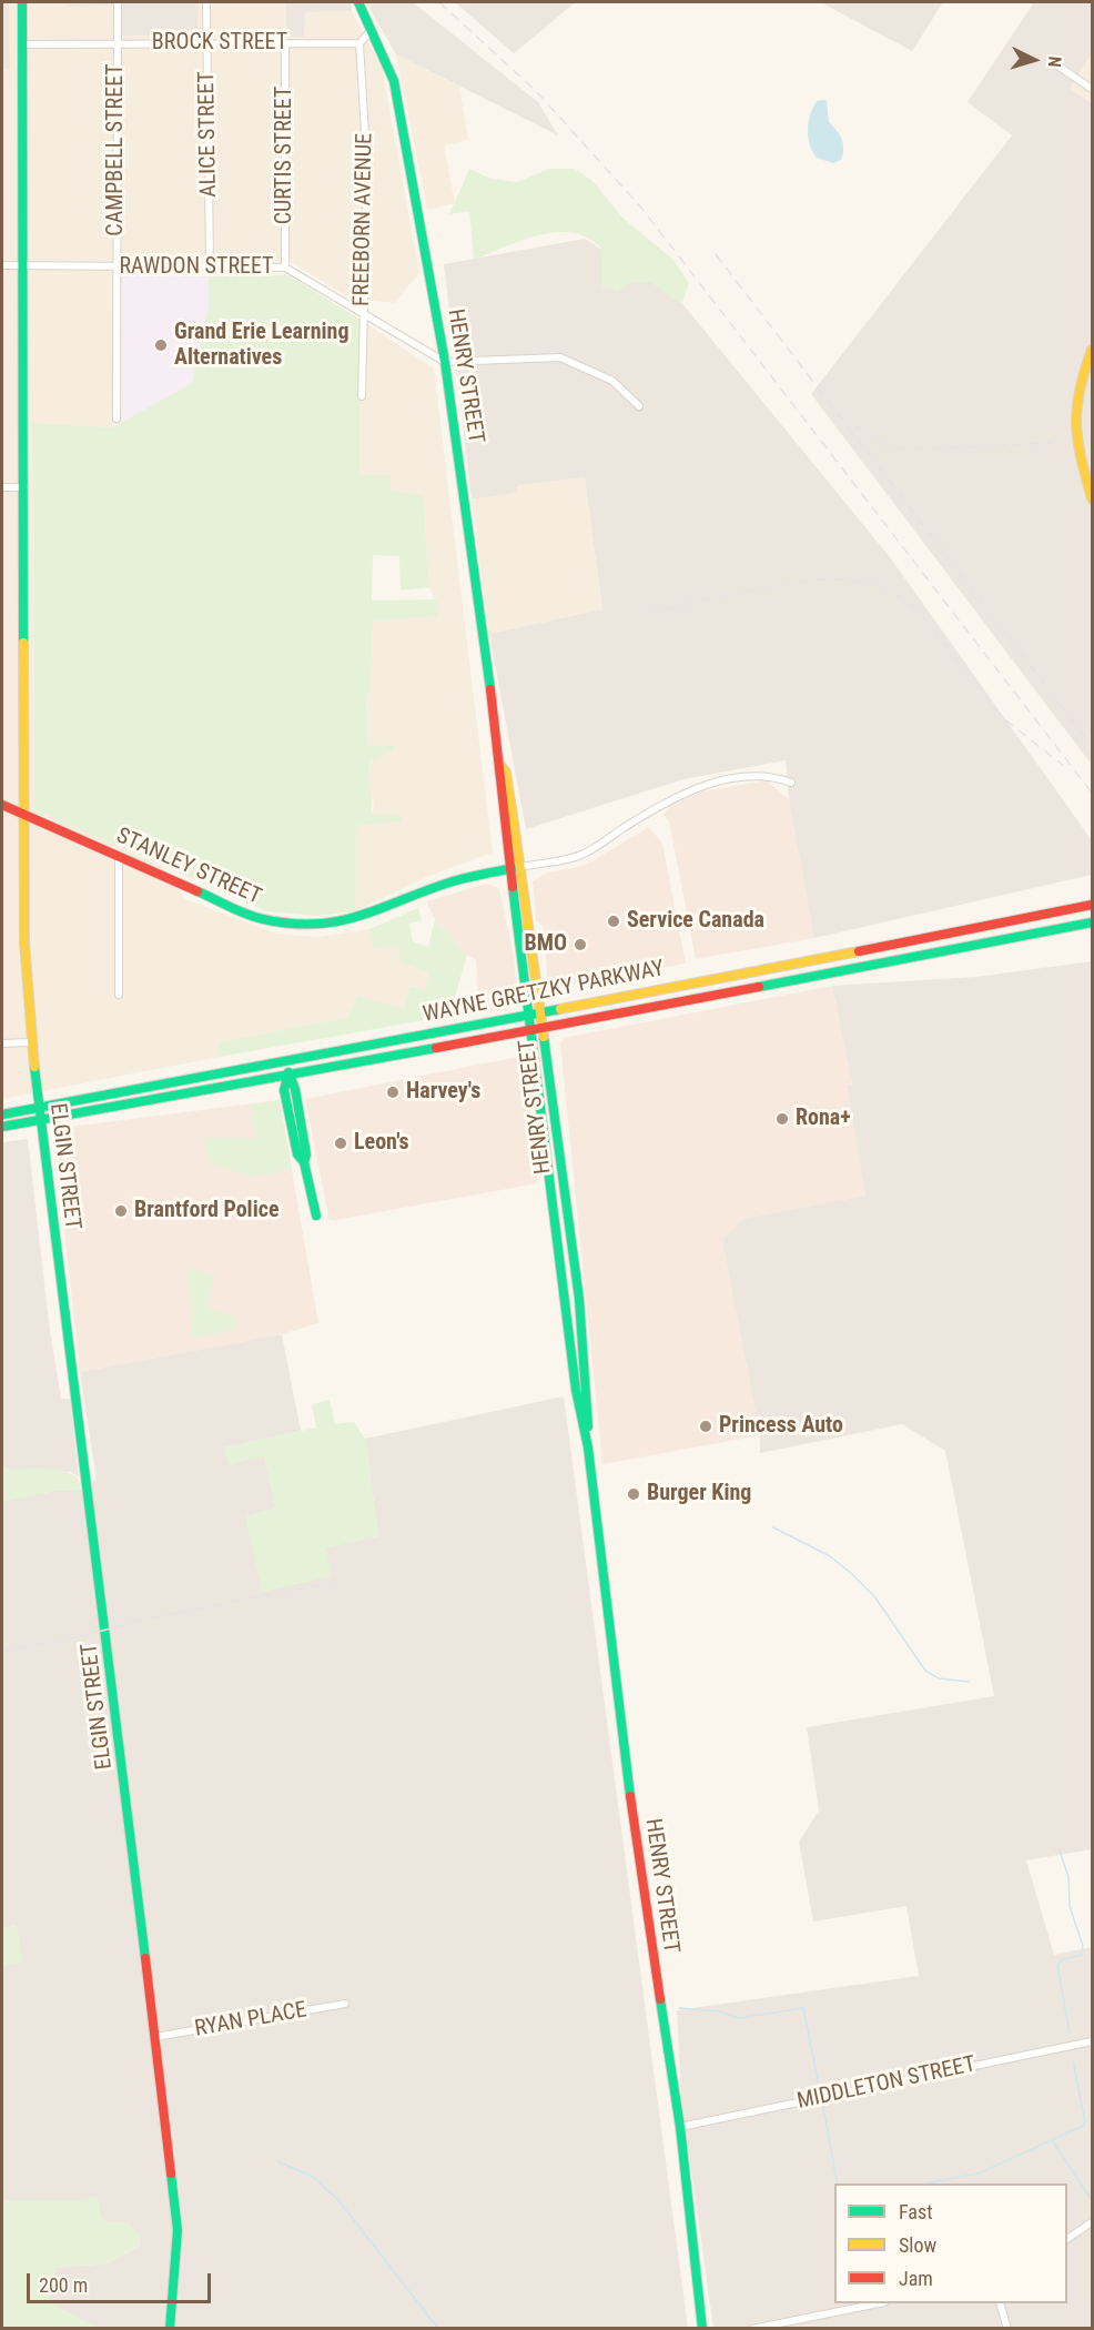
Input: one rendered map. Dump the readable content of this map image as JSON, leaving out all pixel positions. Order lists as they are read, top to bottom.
{
  "streets": {
    "main road": [
      "HENRY STREET",
      "STANLEY STREET",
      "WAYNE GRETZKY PARKWAY",
      "ELGIN STREET"
    ],
    "street": [
      "BROCK STREET",
      "ALICE STREET",
      "CAMPBELL STREET",
      "CURTIS STREET",
      "FREEBORN AVENUE",
      "RAWDON STREET",
      "RYAN PLACE",
      "MIDDLETON STREET"
    ]
  },
  "crossings": [
    ["BROCK STREET", "ALICE STREET"],
    ["BROCK STREET", "CAMPBELL STREET"],
    ["BROCK STREET", "CURTIS STREET"],
    ["BROCK STREET", "FREEBORN AVENUE"],
    ["BROCK STREET", "ELGIN STREET"],
    ["ALICE STREET", "RAWDON STREET"],
    ["CAMPBELL STREET", "RAWDON STREET"],
    ["CURTIS STREET", "RAWDON STREET"],
    ["FREEBORN AVENUE", "RAWDON STREET"],
    ["RAWDON STREET", "HENRY STREET"],
    ["RAWDON STREET", "ELGIN STREET"],
    ["HENRY STREET", "STANLEY STREET"],
    ["HENRY STREET", "WAYNE GRETZKY PARKWAY"],
    ["HENRY STREET", "MIDDLETON STREET"],
    ["STANLEY STREET", "ELGIN STREET"],
    ["WAYNE GRETZKY PARKWAY", "ELGIN STREET"],
    ["ELGIN STREET", "RYAN PLACE"]
  ],
  "places": [
    "Grand Erie Learning Alternatives",
    "Service Canada",
    "BMO",
    "Harvey's",
    "Rona+",
    "Leon's",
    "Brantford Police",
    "Princess Auto",
    "Burger King"
  ],
  "legend": ["Fast", "Slow", "Jam"],
  "scale_bar": "200 m",
  "north": "right"
}
